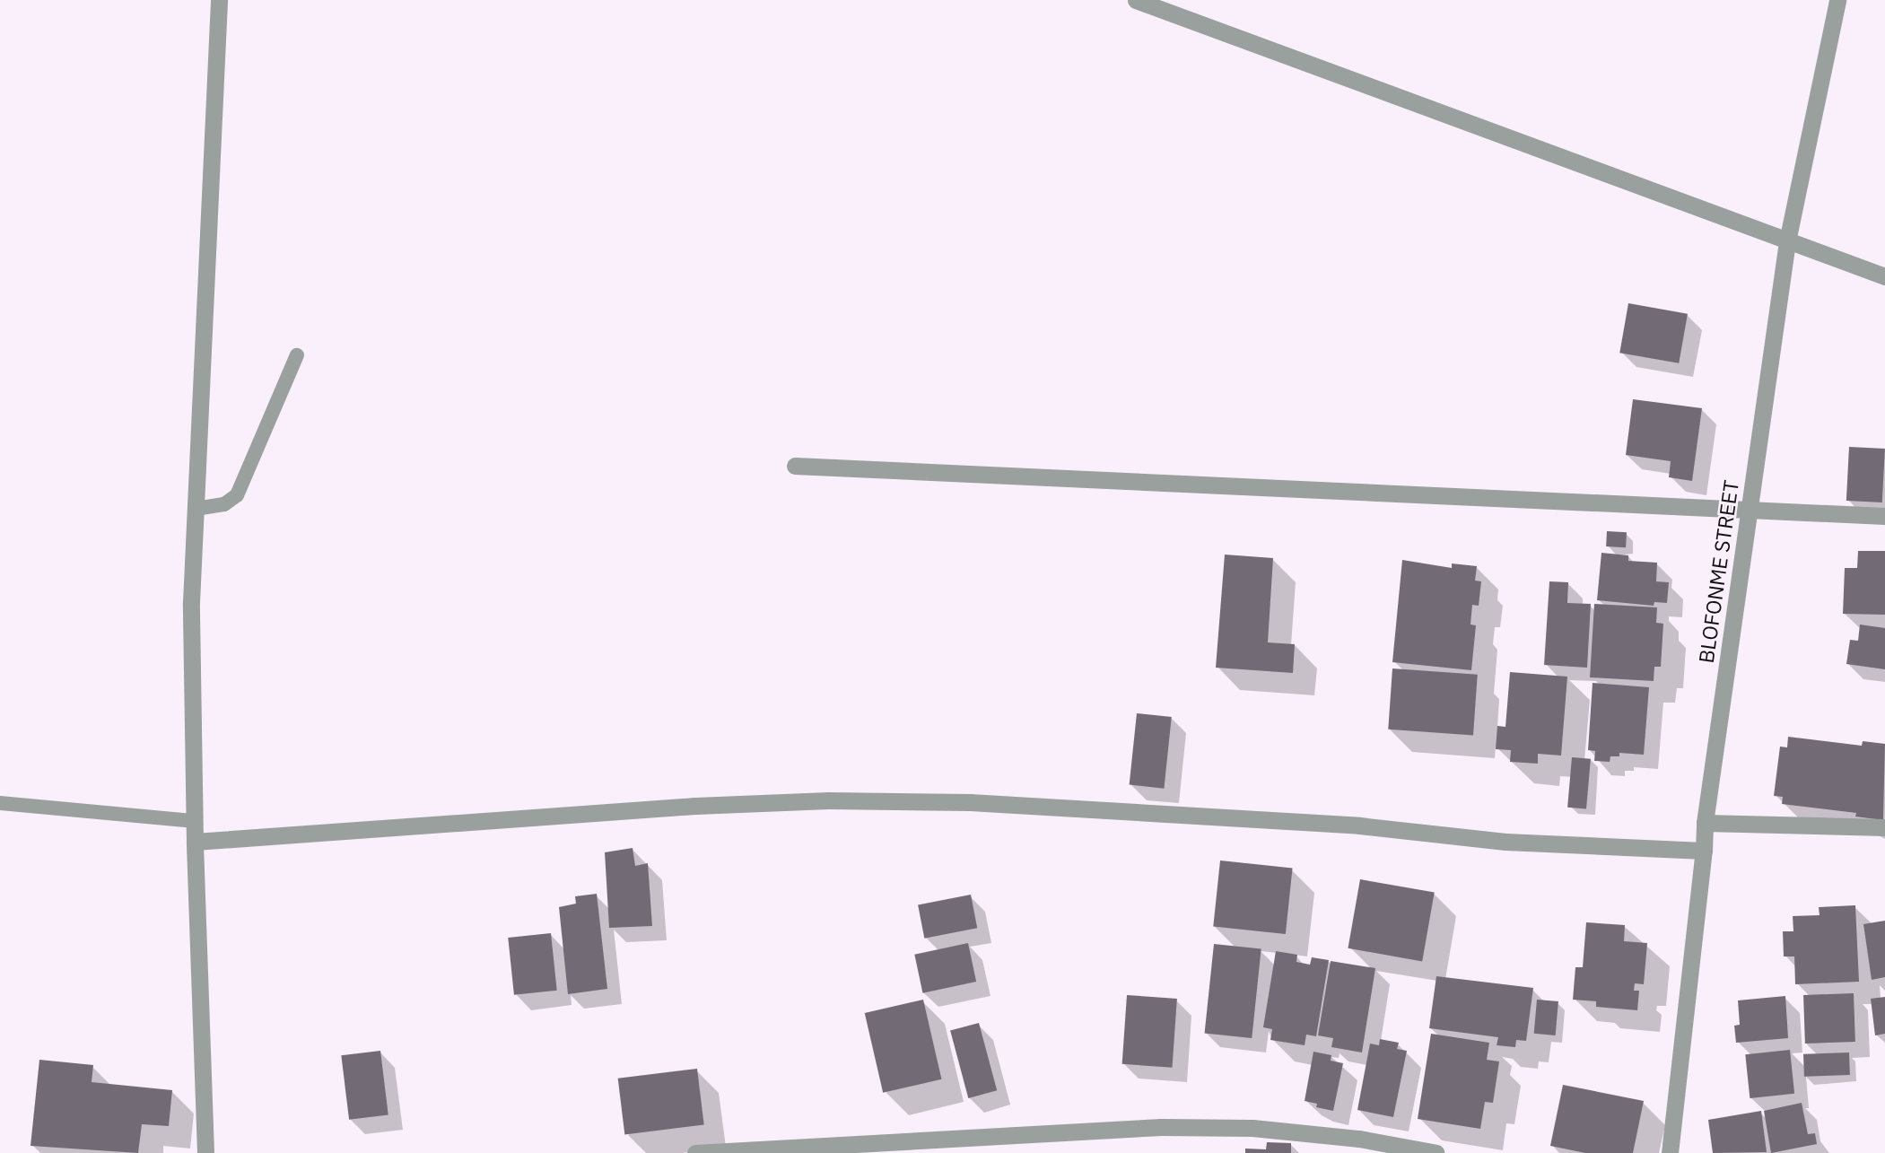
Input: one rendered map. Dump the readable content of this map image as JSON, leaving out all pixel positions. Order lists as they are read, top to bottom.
{
  "streets": {
    "street": ["BLOFONME STREET"]
  }
}
